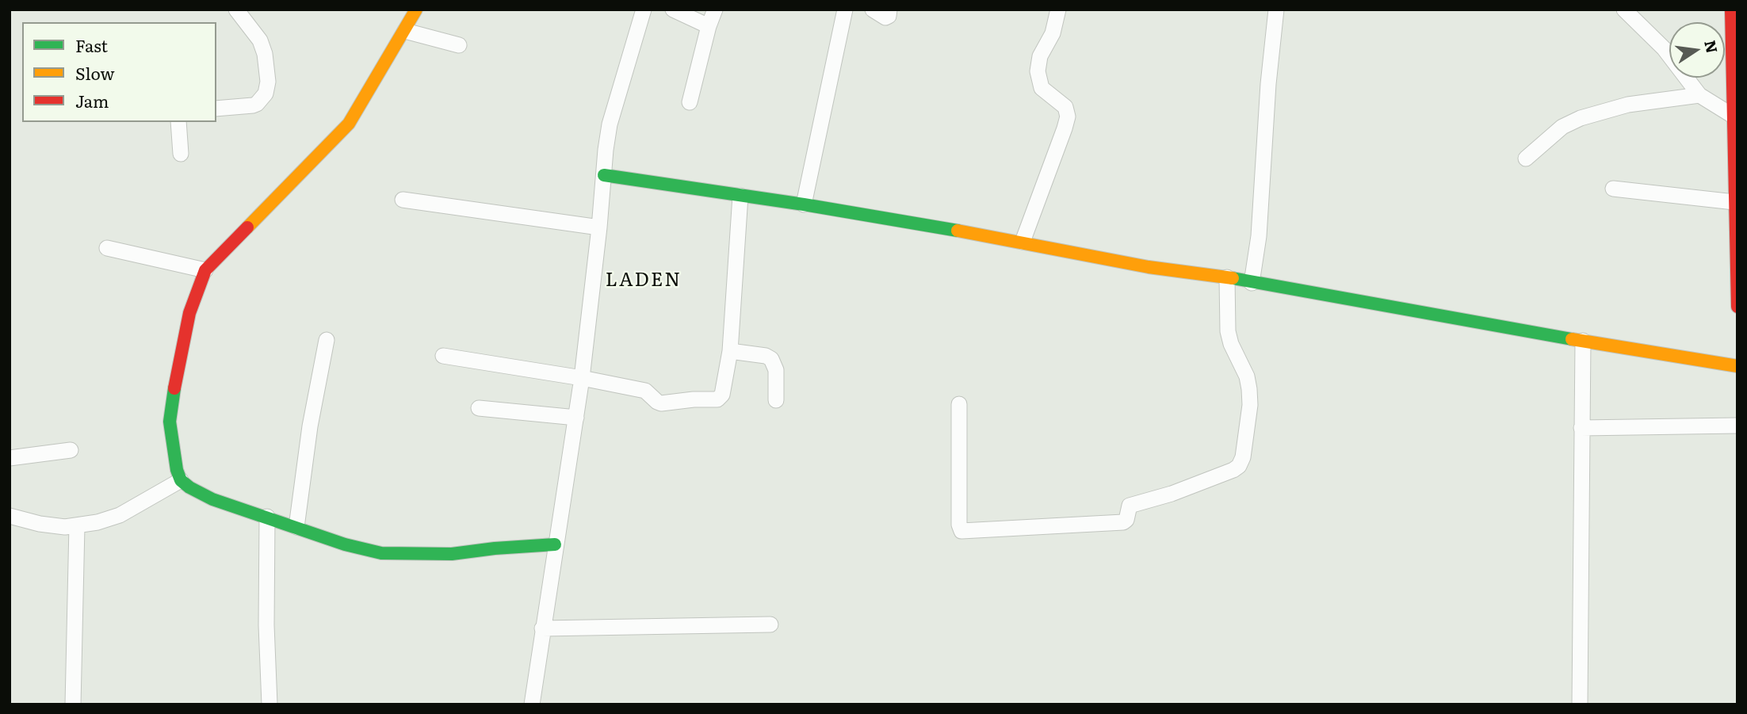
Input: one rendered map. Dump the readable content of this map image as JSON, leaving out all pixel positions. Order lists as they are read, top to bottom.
{
  "districts": ["LADEN"],
  "legend": ["Fast", "Slow", "Jam"],
  "north": "right"
}
